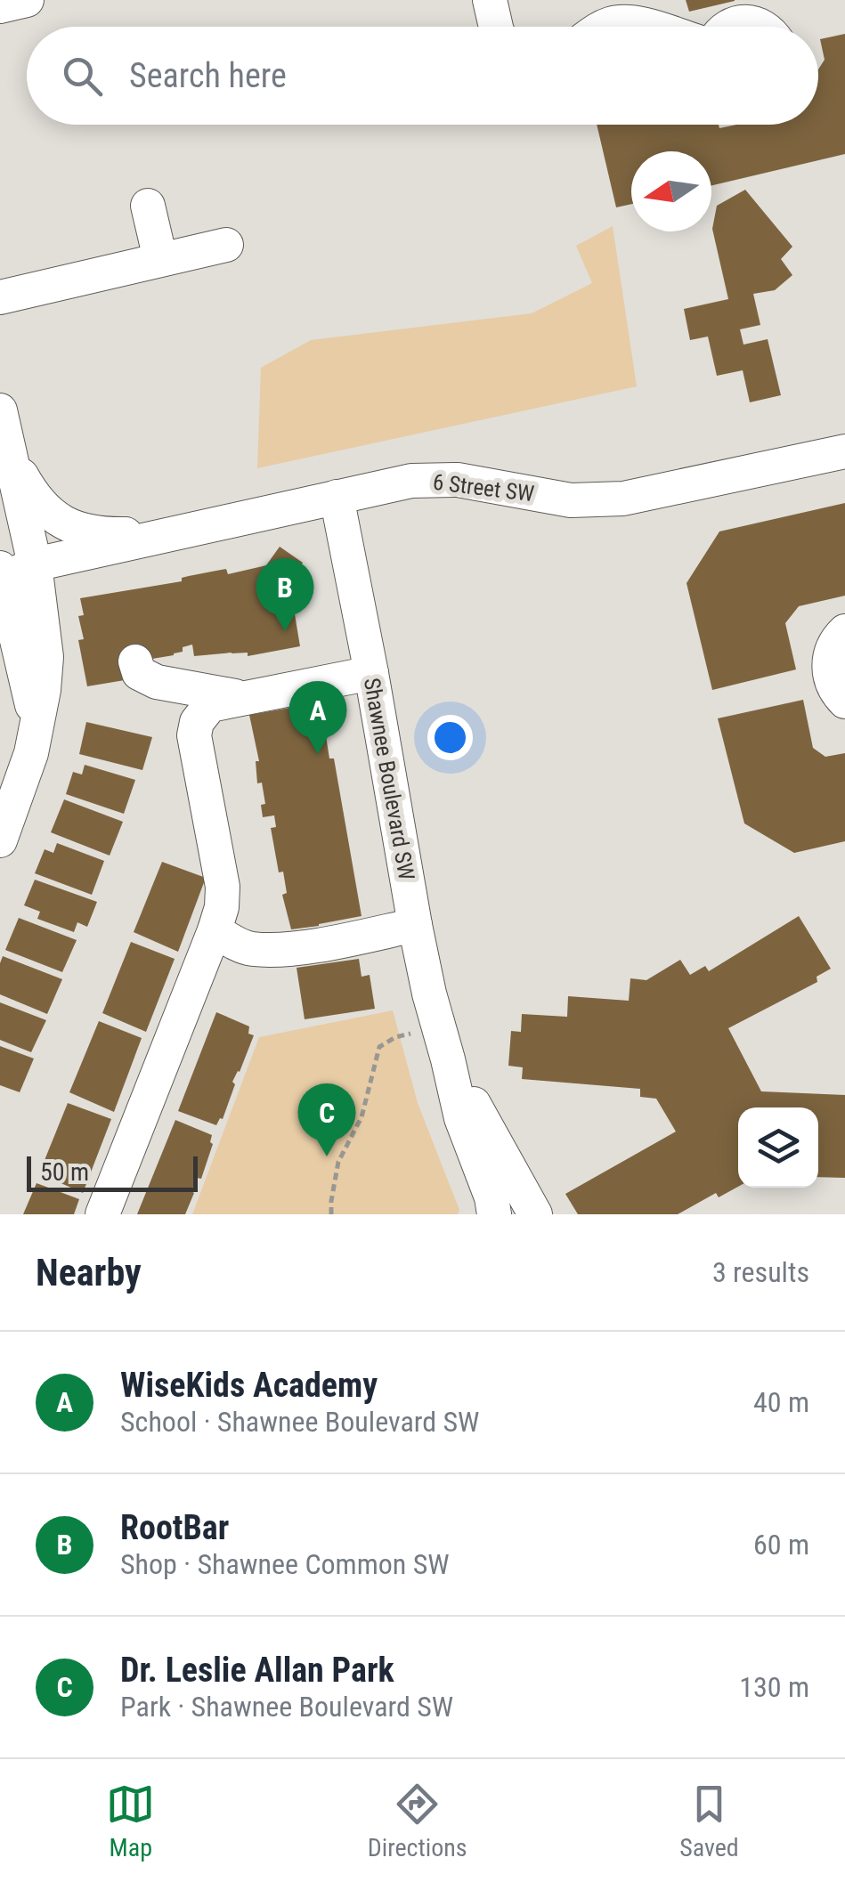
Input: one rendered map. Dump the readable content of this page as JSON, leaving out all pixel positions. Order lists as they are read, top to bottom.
{
  "streets": {
    "street": ["6 Street SW", "Shawnee Boulevard SW"]
  },
  "crossings": [
    ["6 Street SW", "Shawnee Boulevard SW"]
  ],
  "scale_bar": "50 m",
  "north": "left",
  "page": {
    "search": "Search here",
    "pins": ["B", "A", "C"],
    "scale": "50 m",
    "heading": ["Nearby", "3 results"],
    "list": [
      {
        "mark": "A",
        "name": "WiseKids Academy",
        "note": "School · Shawnee Boulevard SW",
        "value": "40 m"
      },
      {
        "mark": "B",
        "name": "RootBar",
        "note": "Shop · Shawnee Common SW",
        "value": "60 m"
      },
      {
        "mark": "C",
        "name": "Dr. Leslie Allan Park",
        "note": "Park · Shawnee Boulevard SW",
        "value": "130 m"
      }
    ],
    "nav": ["Map", "Directions", "Saved"]
  }
}
